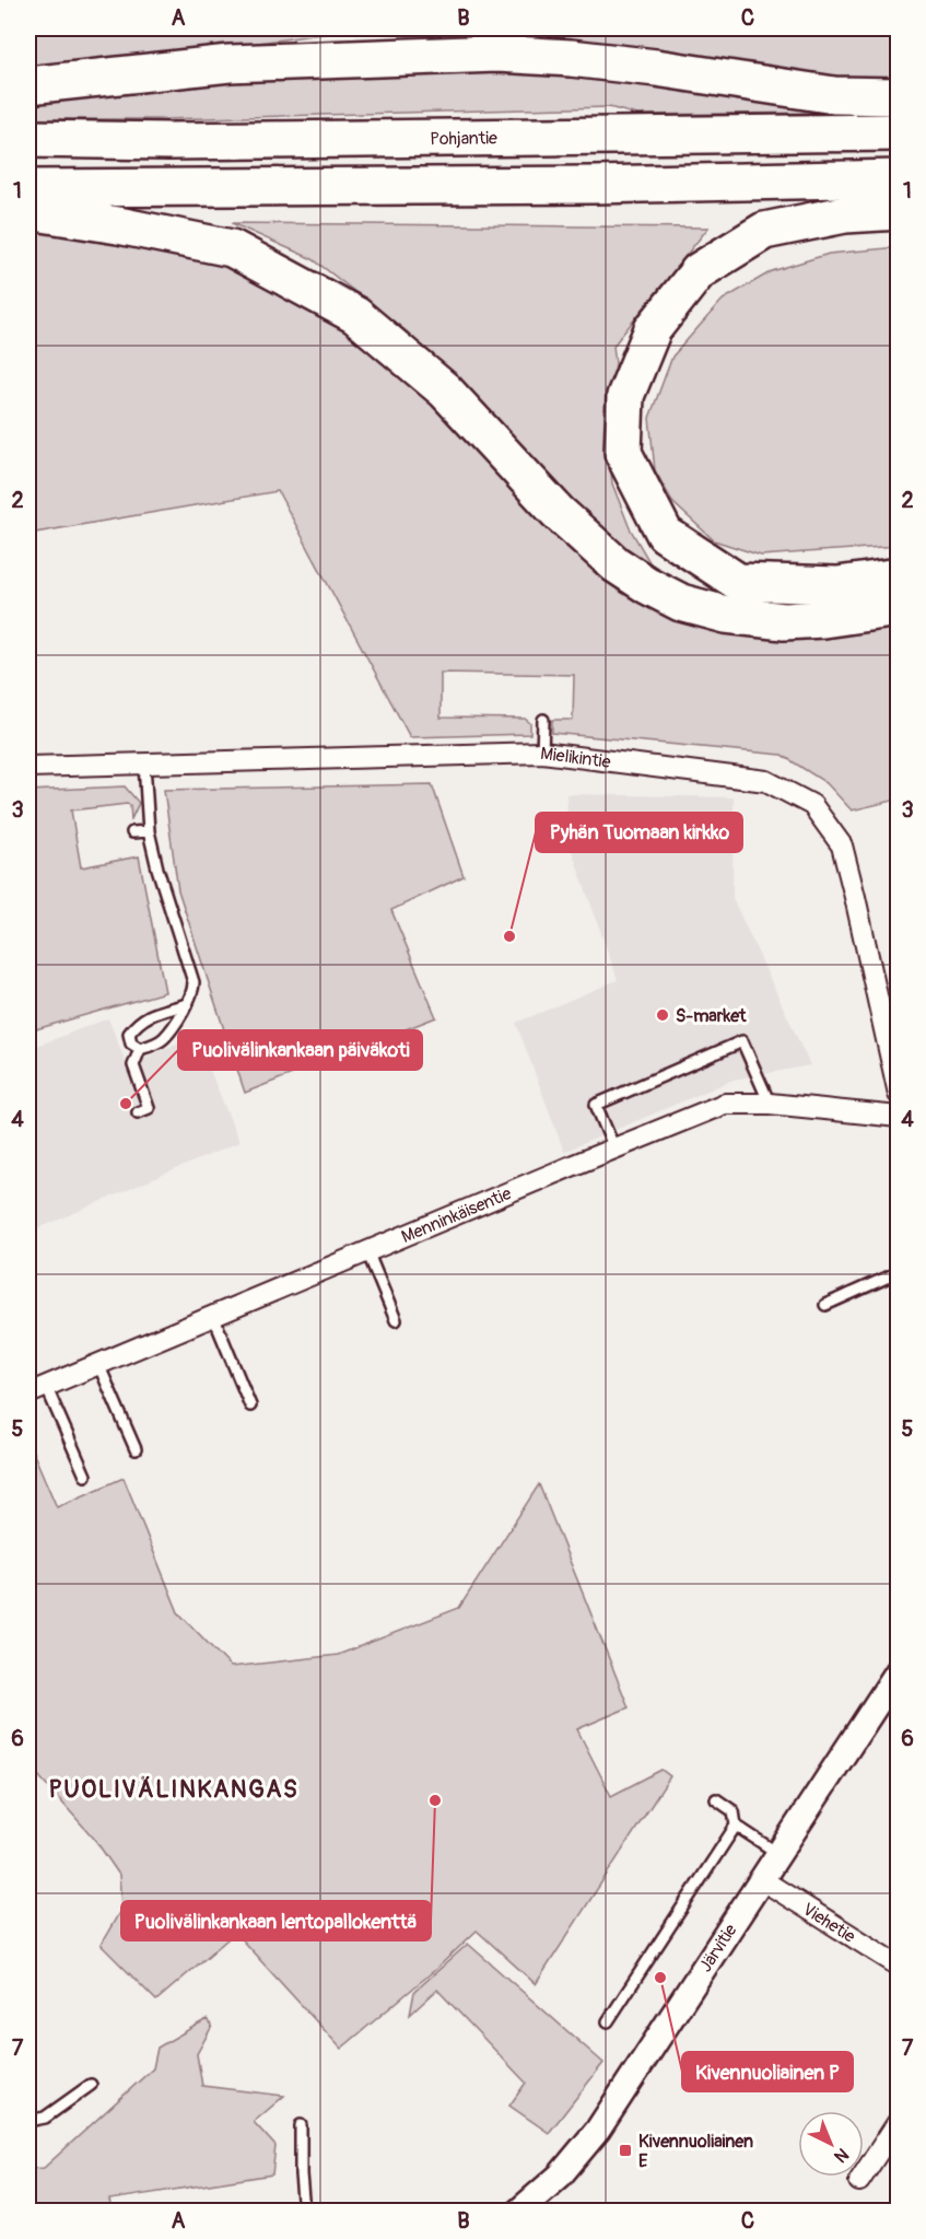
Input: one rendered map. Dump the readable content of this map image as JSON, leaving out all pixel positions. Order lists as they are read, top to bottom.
{
  "streets": {
    "highway": ["Pohjantie"],
    "street": [
      "Mielikintie",
      "Menninkäisentie",
      "Viehetie",
      "Järvitie"
    ]
  },
  "crossings": [
    ["Viehetie", "Järvitie"]
  ],
  "districts": ["PUOLIVÄLINKANGAS"],
  "places": {
    "other": [
      "Pyhän Tuomaan kirkko",
      "S-market",
      "Puolivälinkankaan päiväkoti",
      "Puolivälinkankaan lentopallokenttä",
      "Kivennuoliainen P"
    ],
    "transit": ["Kivennuoliainen E"]
  },
  "north": "bottom right",
  "grid": {
    "columns": ["A", "B", "C"],
    "rows": [
      "1",
      "2",
      "3",
      "4",
      "5",
      "6",
      "7"
    ]
  }
}
